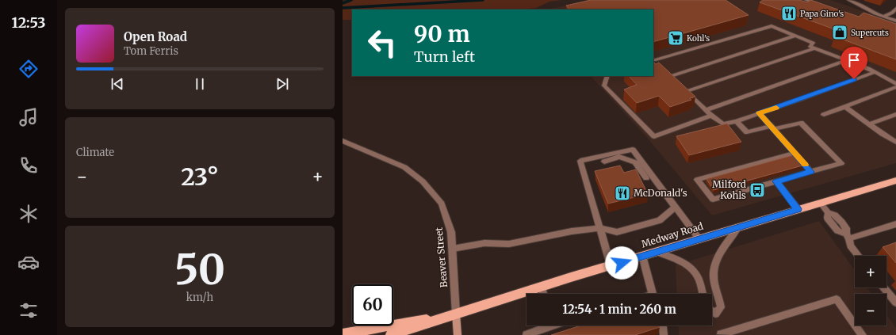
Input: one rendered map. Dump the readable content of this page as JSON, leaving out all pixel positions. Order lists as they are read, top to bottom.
{
  "streets": {
    "main road": ["Medway Road", "Beaver Street"]
  },
  "crossings": [
    ["Medway Road", "Beaver Street"]
  ],
  "places": {
    "restaurant": ["Papa Gino's", "McDonald's"],
    "shop": ["Supercuts"],
    "supermarket": ["Kohl's"],
    "bus stop": ["Milford Kohls"]
  },
  "page": {
    "tabs": "12:53",
    "turn": ["90 m", "Turn left"],
    "song": ["Open Road", "Tom Ferris"],
    "tile": [
      "Climate",
      ["50", "km/h"]
    ],
    "heat": ["−", "23°", "+"],
    "map_buttons": ["+", "−"],
    "limit": "60",
    "trip": "12:54 · 1 min · 260 m"
  }
}
